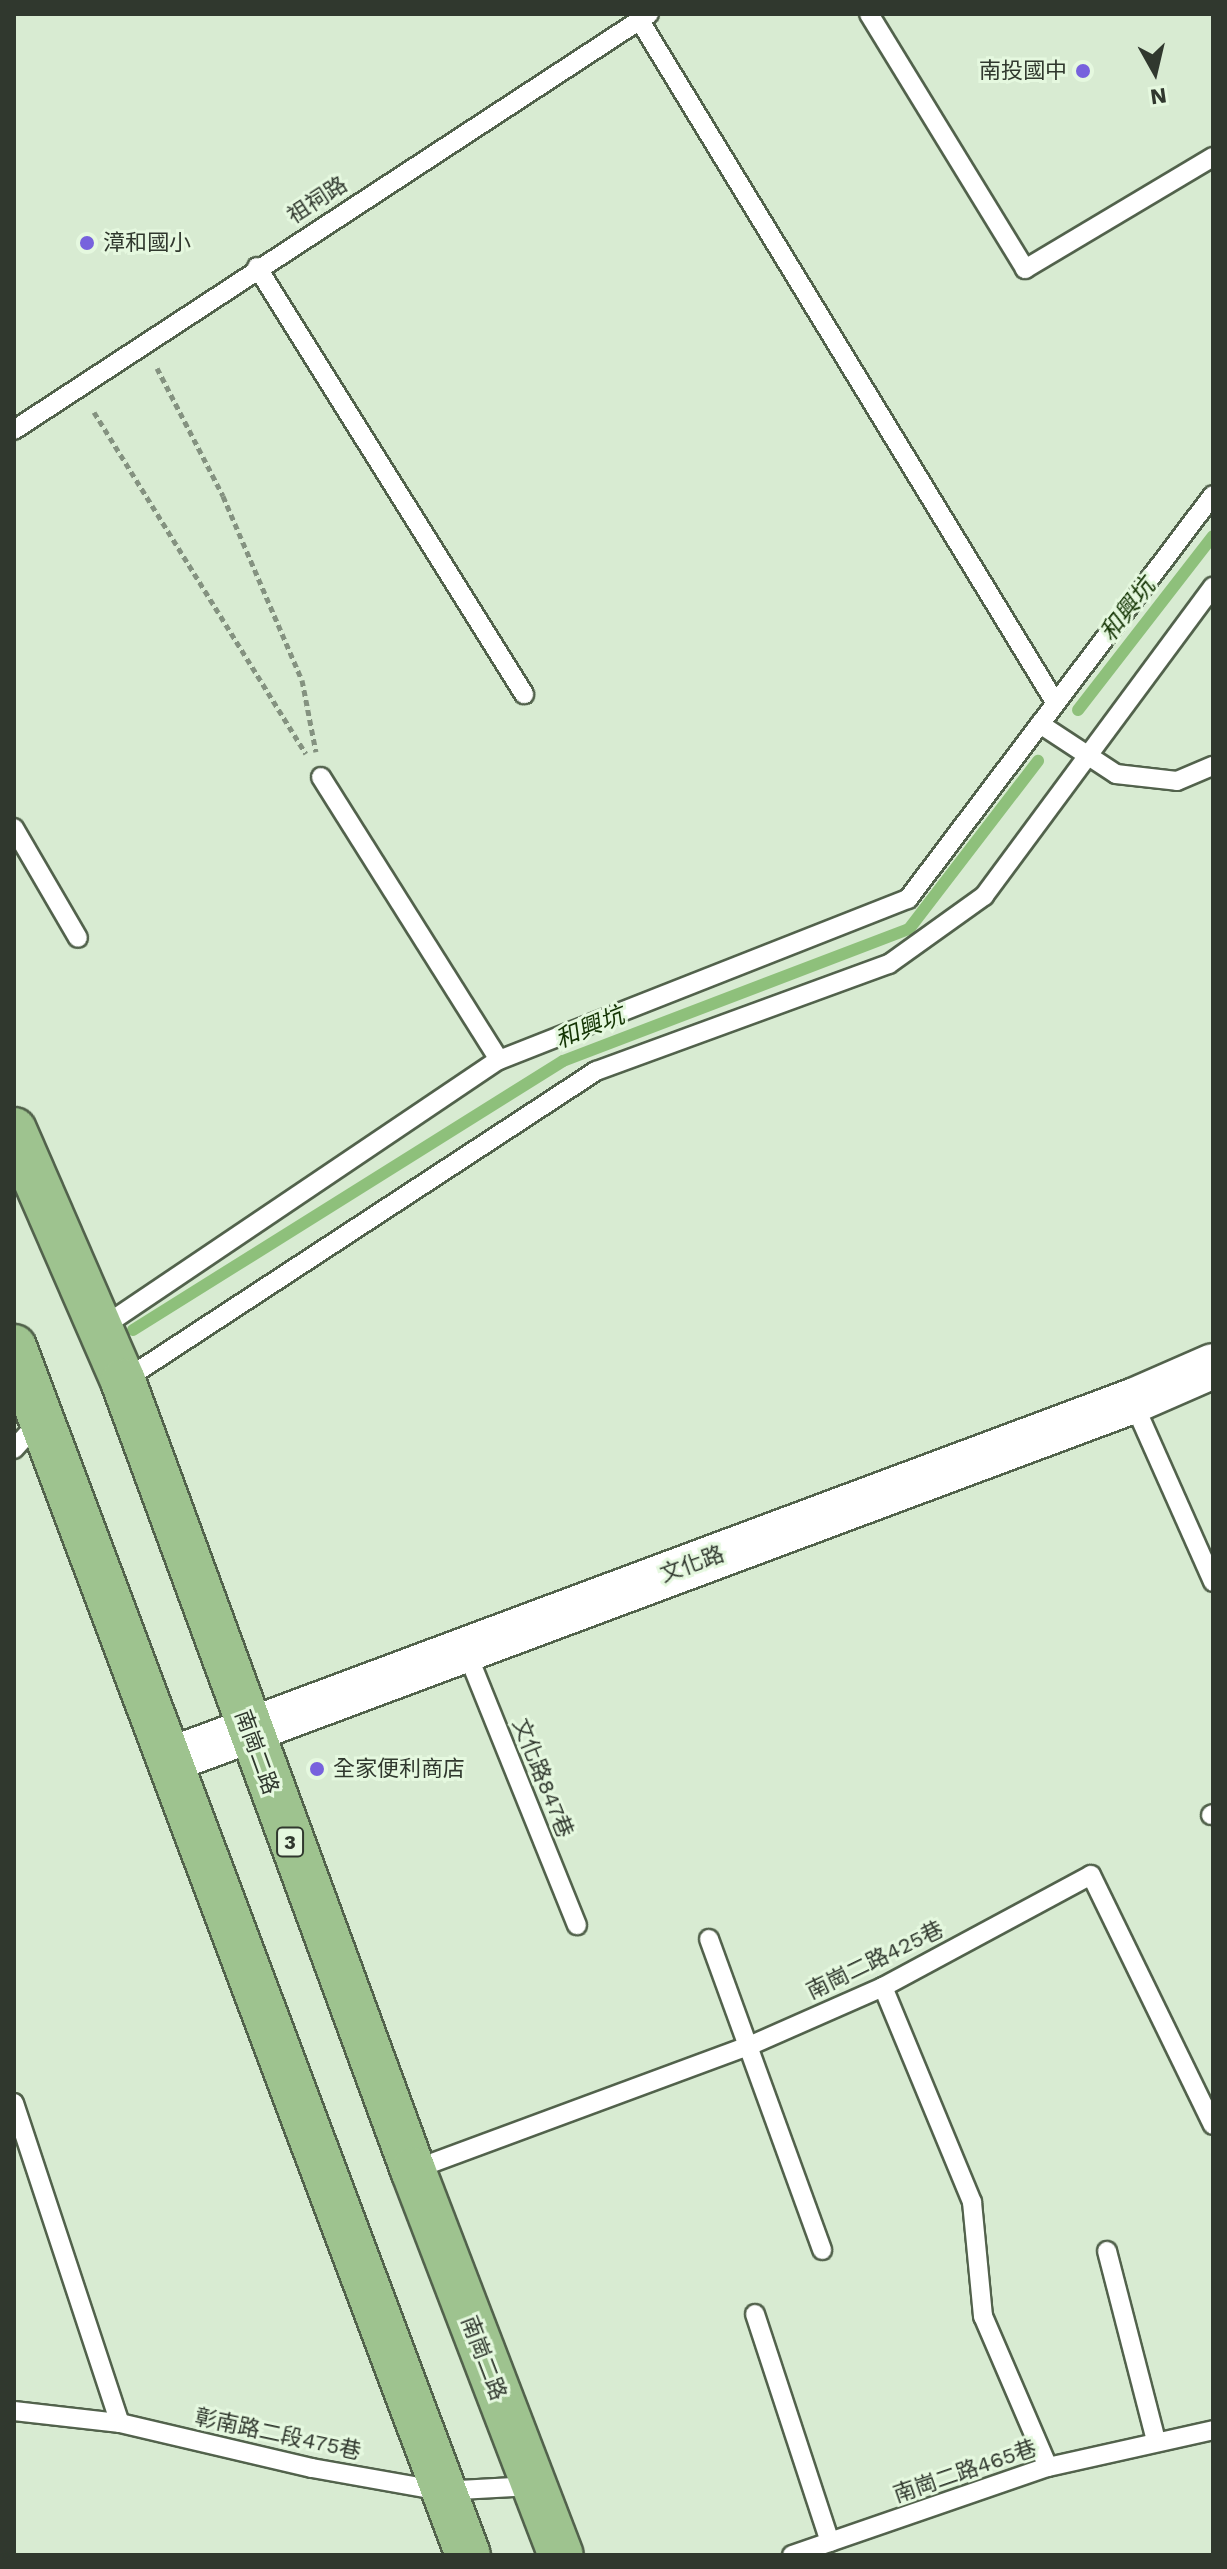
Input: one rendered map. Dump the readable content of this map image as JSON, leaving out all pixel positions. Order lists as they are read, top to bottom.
{
  "streets": {
    "main road": ["南崗二路", "3"],
    "street": ["文化路"],
    "lane": [
      "祖祠路",
      "文化路847巷",
      "南崗二路425巷",
      "彰南路二段475巷",
      "南崗二路465巷"
    ]
  },
  "crossings": [
    ["文化路", "南崗二路"],
    ["文化路", "文化路847巷"],
    ["南崗二路", "南崗二路425巷"],
    ["南崗二路", "彰南路二段475巷"]
  ],
  "water": ["和興坑"],
  "places": ["南投國中", "漳和國小", "全家便利商店"],
  "north": "bottom"
}
